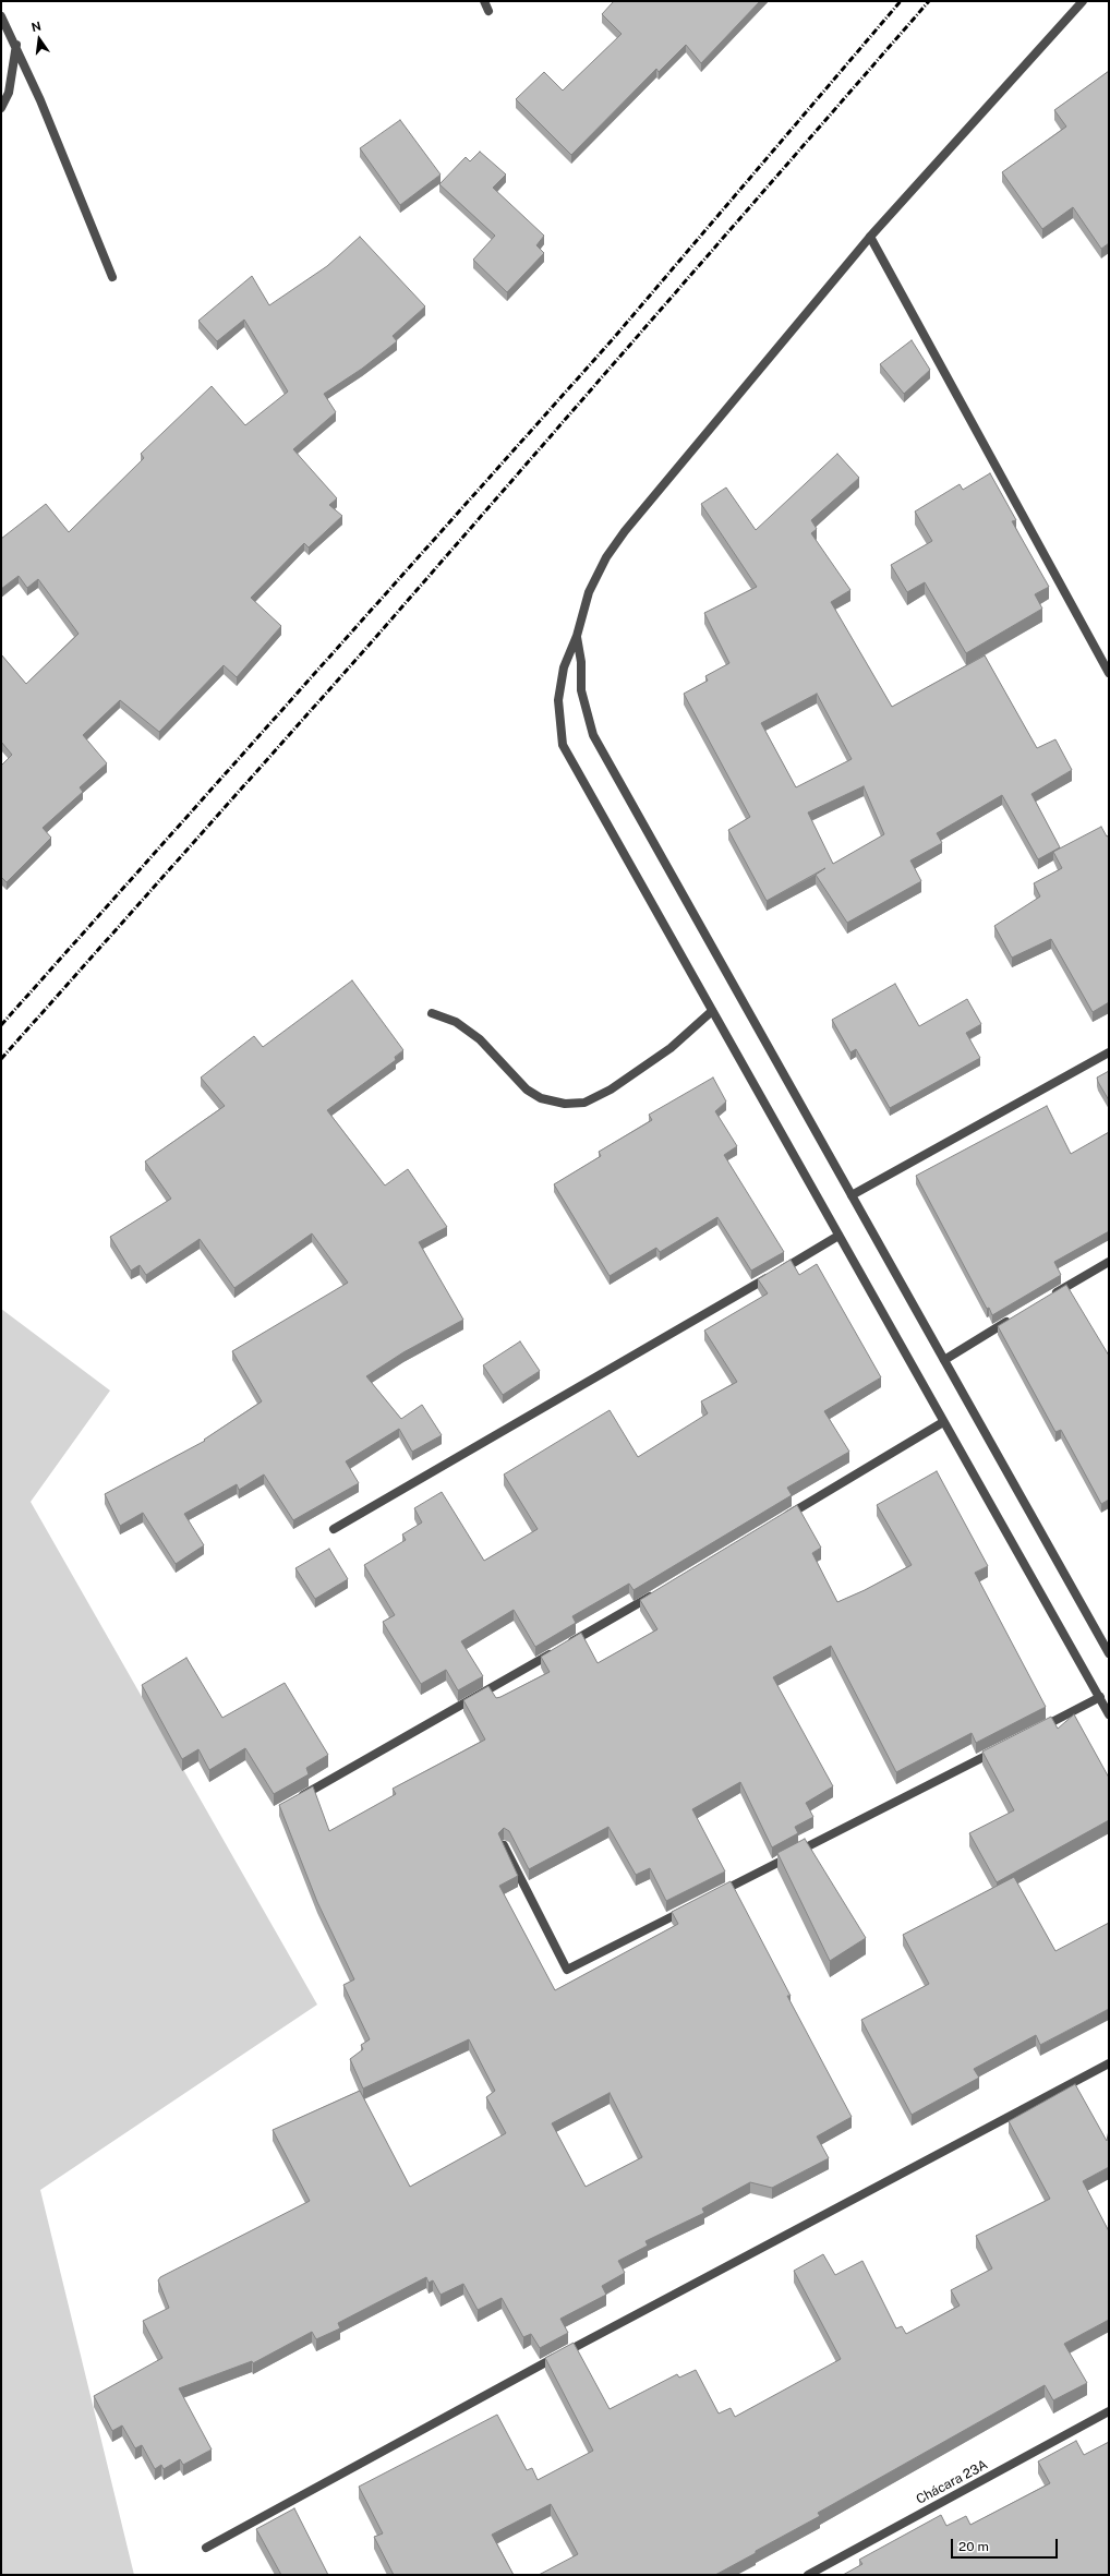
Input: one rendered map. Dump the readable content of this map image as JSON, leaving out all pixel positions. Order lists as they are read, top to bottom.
{
  "streets": {
    "street": ["Chácara 23A"]
  },
  "scale_bar": "20 m",
  "north": "top"
}
